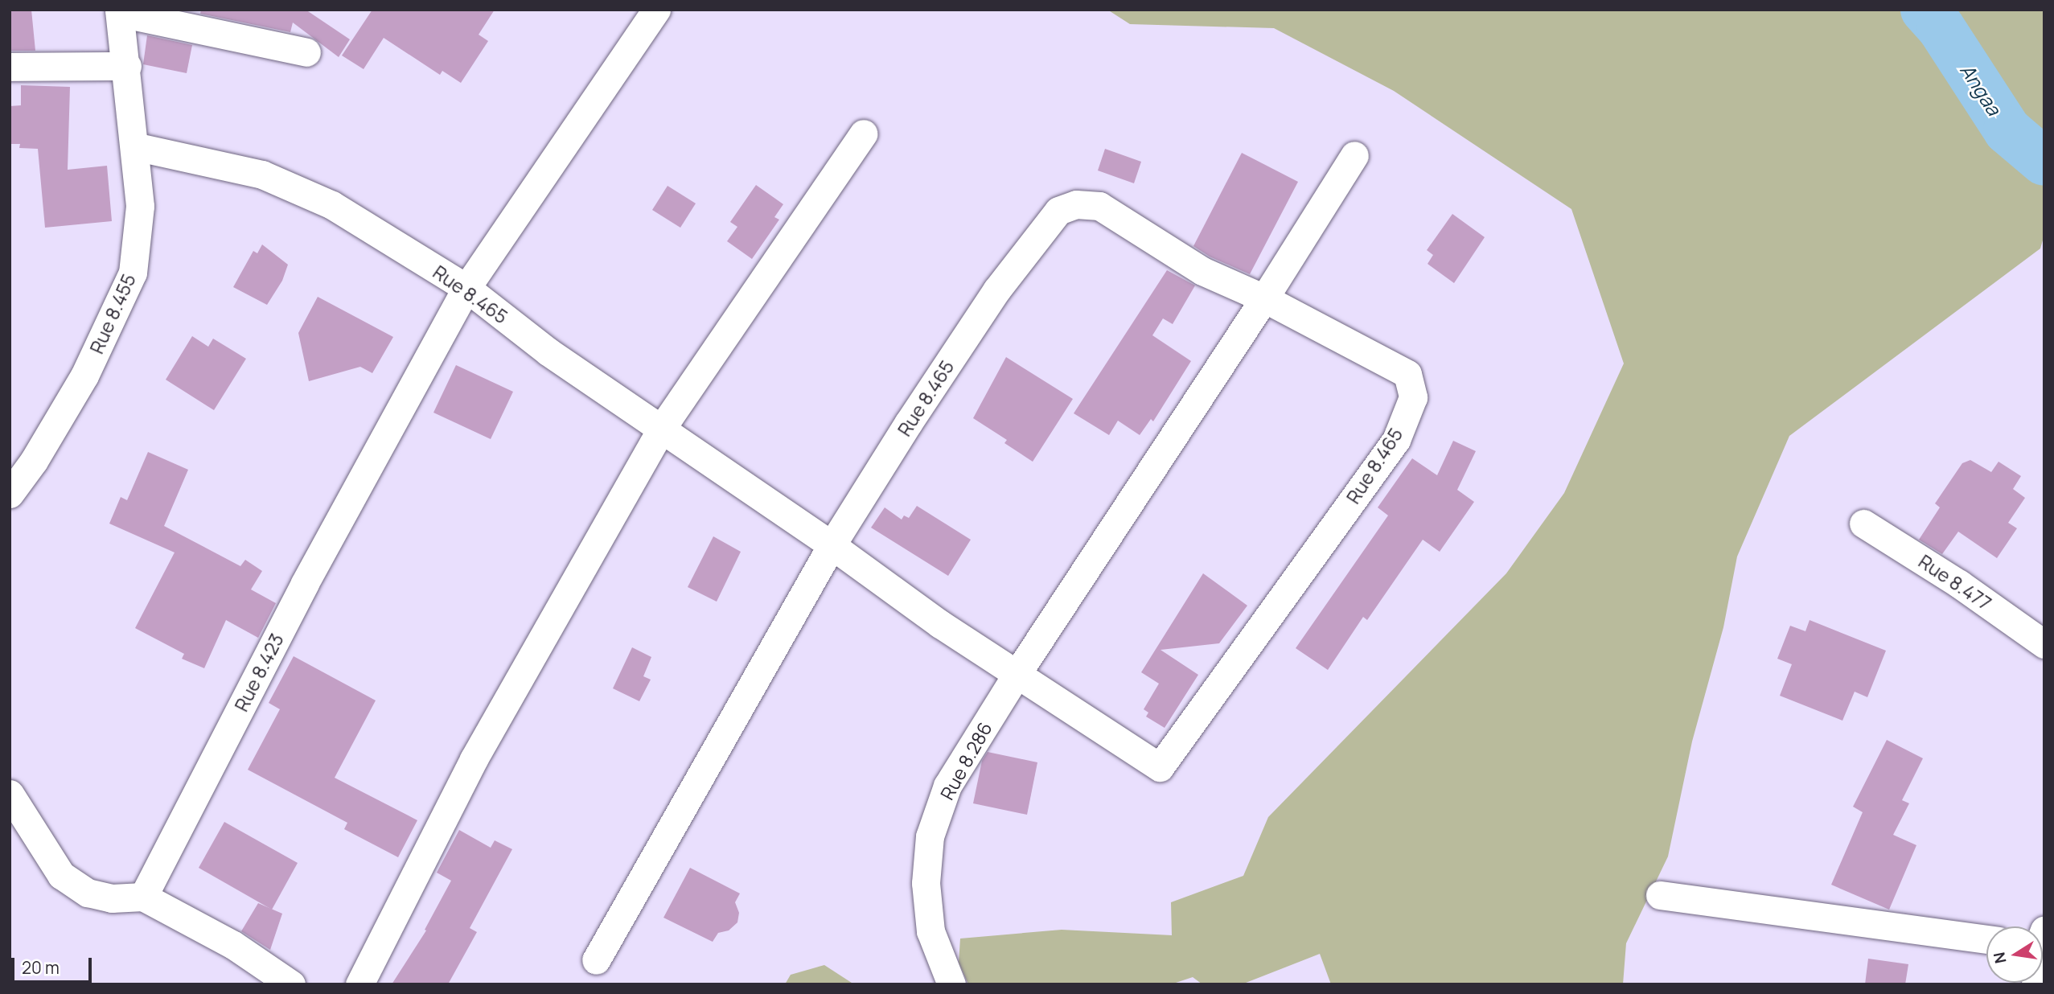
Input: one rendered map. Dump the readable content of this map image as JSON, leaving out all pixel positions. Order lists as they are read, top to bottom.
{
  "streets": {
    "street": [
      "Rue 8.465",
      "Rue 8.455",
      "Rue 8.477",
      "Rue 8.423",
      "Rue 8.286"
    ]
  },
  "crossings": [
    ["Rue 8.465", "Rue 8.455"],
    ["Rue 8.465", "Rue 8.423"],
    ["Rue 8.465", "Rue 8.286"]
  ],
  "water": ["Angaa"],
  "scale_bar": "20 m",
  "north": "left"
}
